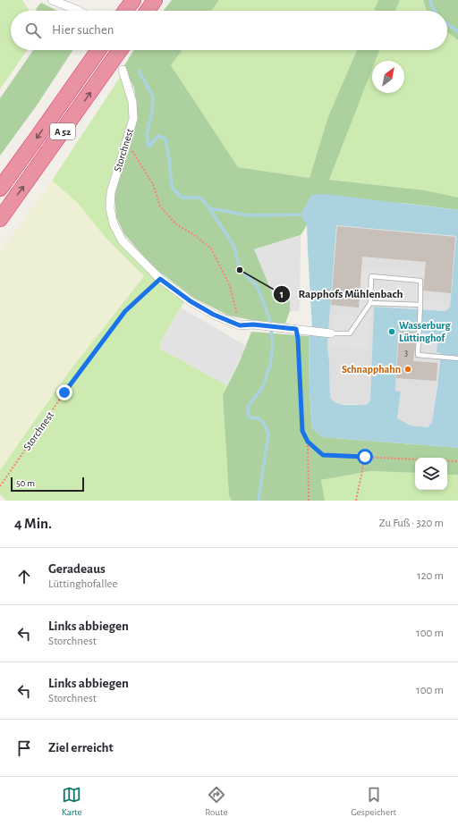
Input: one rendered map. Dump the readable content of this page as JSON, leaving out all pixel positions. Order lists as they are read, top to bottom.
{
  "streets": {
    "highway": ["A 52"],
    "street": ["Storchnest"]
  },
  "places": ["Rapphofs Mühlenbach", "Wasserburg Lüttinghof", "Schnapphahn"],
  "house_numbers": ["3"],
  "scale_bar": "50 m",
  "north": "top right",
  "page": {
    "search": "Hier suchen",
    "scale": "50 m",
    "heading": ["4 Min.", "Zu Fuß · 320 m"],
    "list": [
      ["Geradeaus", "Lüttinghofallee", "120 m"],
      ["Links abbiegen", "Storchnest", "100 m"],
      ["Links abbiegen", "Storchnest", "100 m"],
      "Ziel erreicht"
    ],
    "nav": ["Karte", "Route", "Gespeichert"]
  }
}
